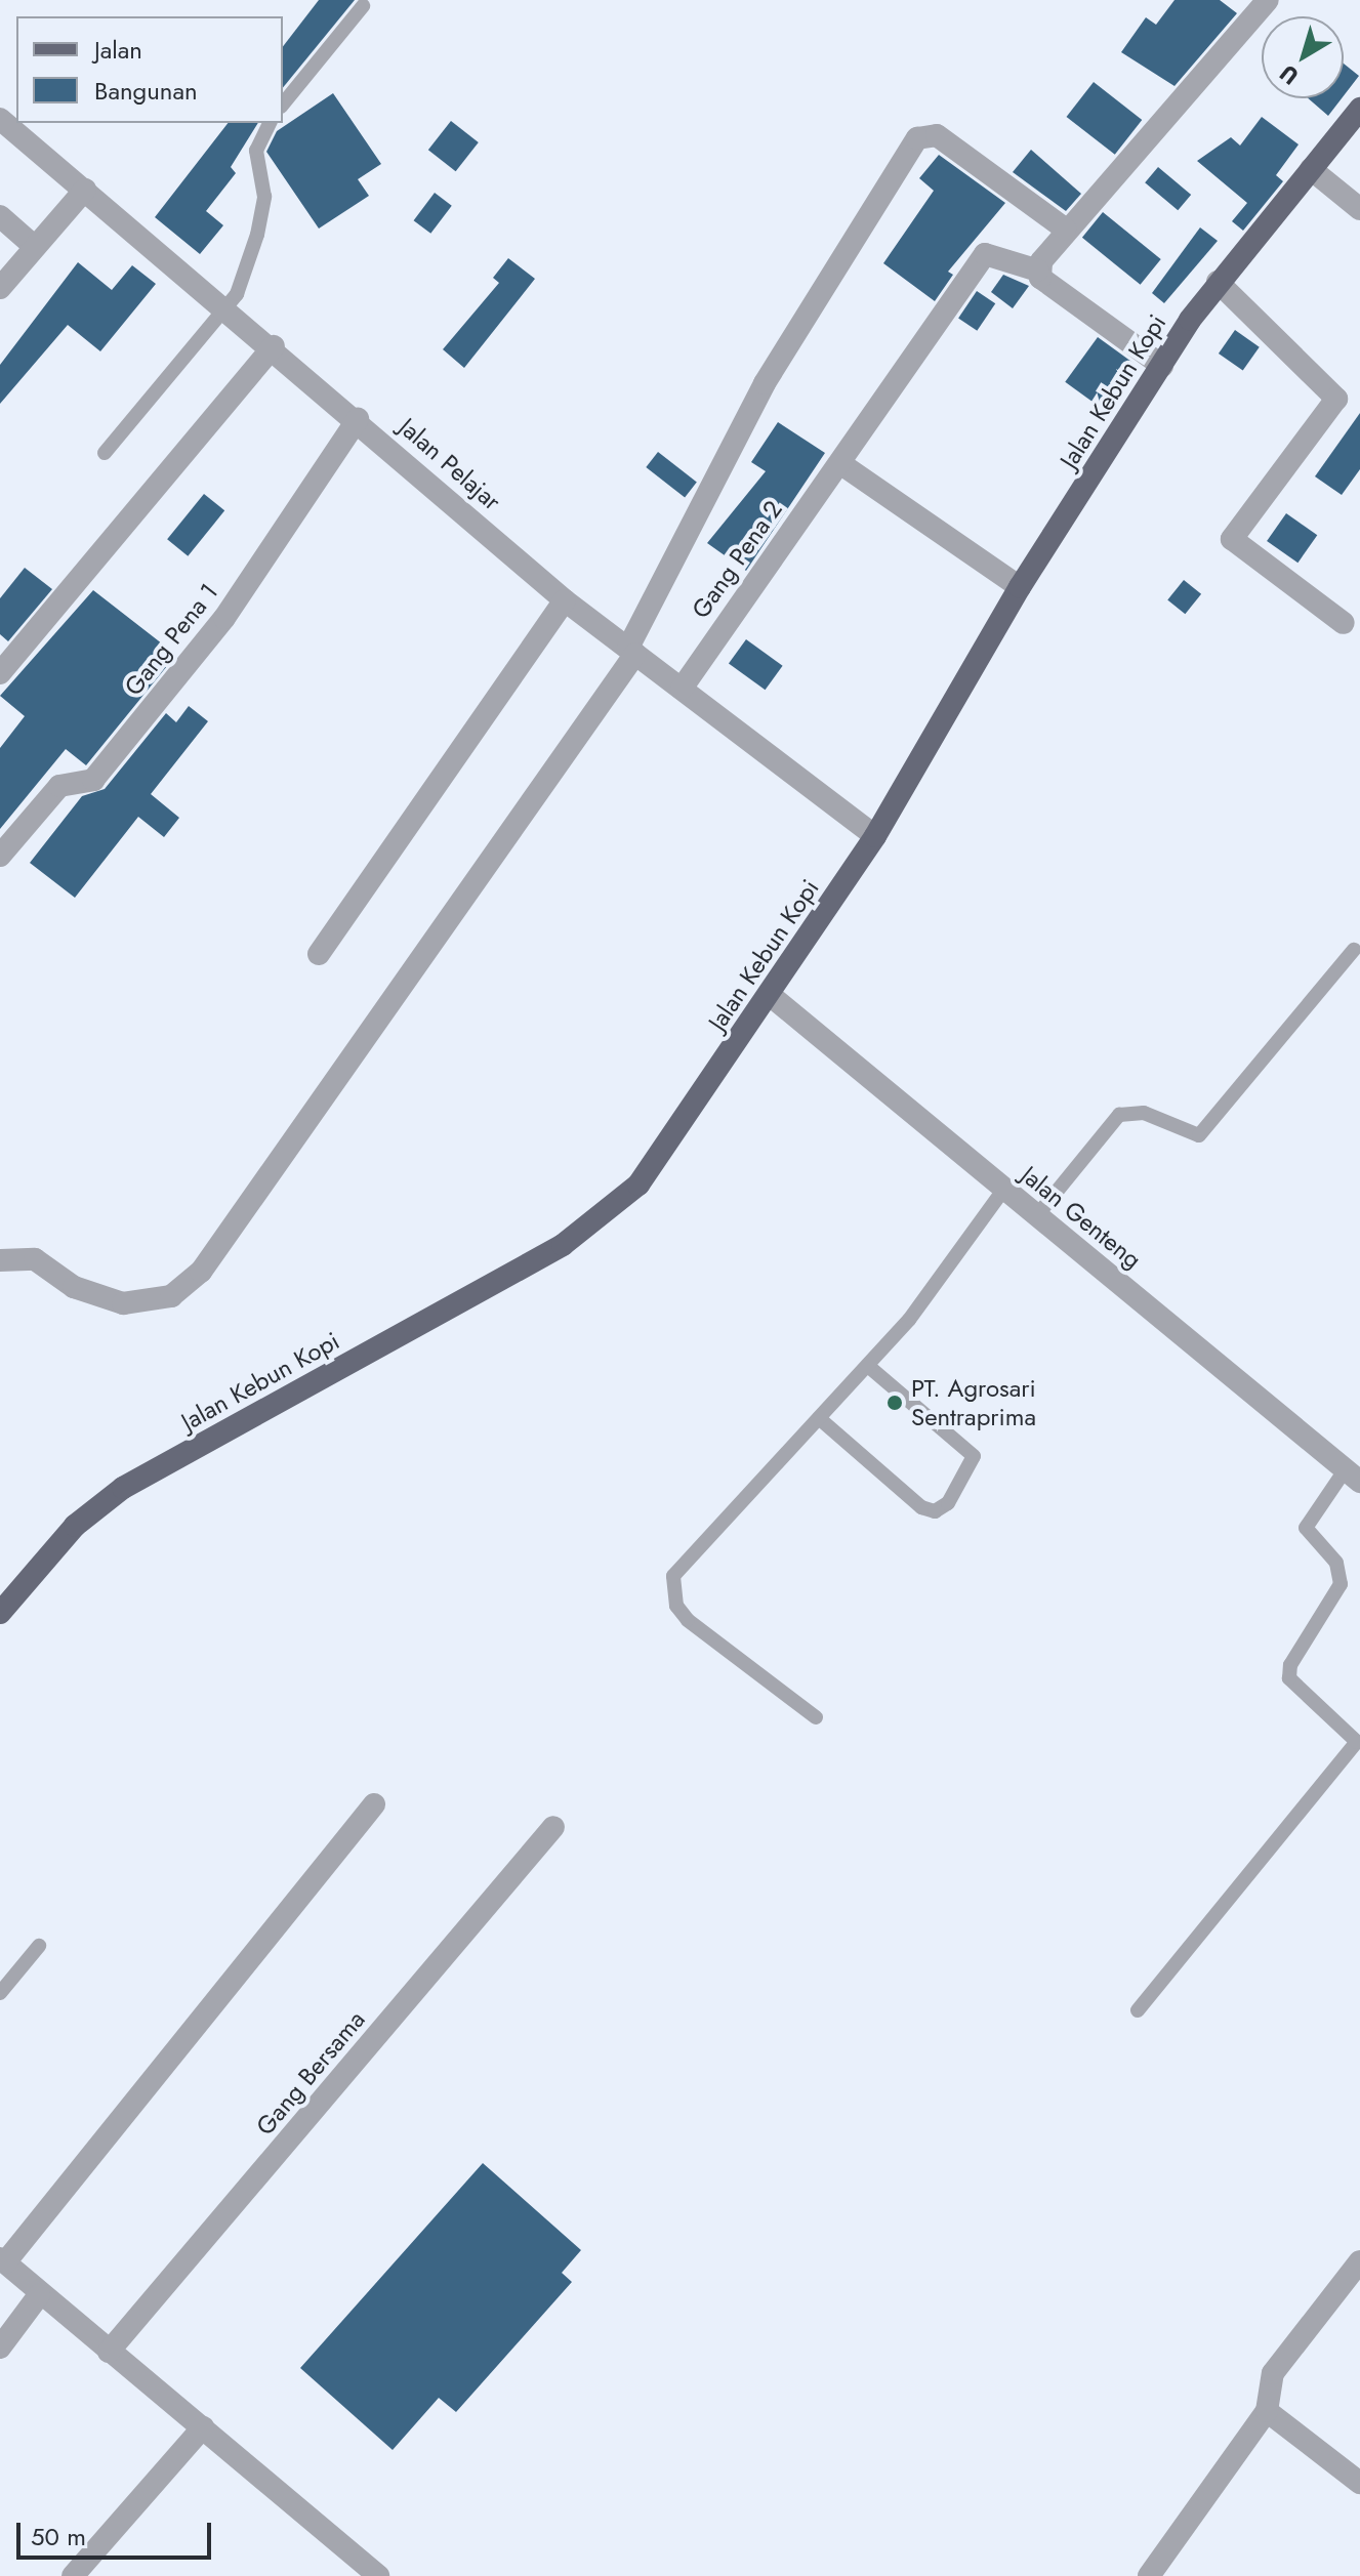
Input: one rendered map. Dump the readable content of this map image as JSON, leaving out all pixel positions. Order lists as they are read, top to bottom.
{
  "streets": {
    "main road": ["Jalan Kebun Kopi"],
    "street": [
      "Jalan Pelajar",
      "Gang Pena 2",
      "Gang Pena 1",
      "Jalan Genteng",
      "Gang Bersama"
    ]
  },
  "crossings": [
    ["Jalan Kebun Kopi", "Jalan Pelajar"],
    ["Jalan Kebun Kopi", "Jalan Genteng"],
    ["Jalan Pelajar", "Gang Pena 2"],
    ["Jalan Pelajar", "Gang Pena 1"]
  ],
  "places": ["PT. Agrosari Sentraprima"],
  "legend": ["Jalan", "Bangunan"],
  "scale_bar": "50 m",
  "north": "bottom left"
}
